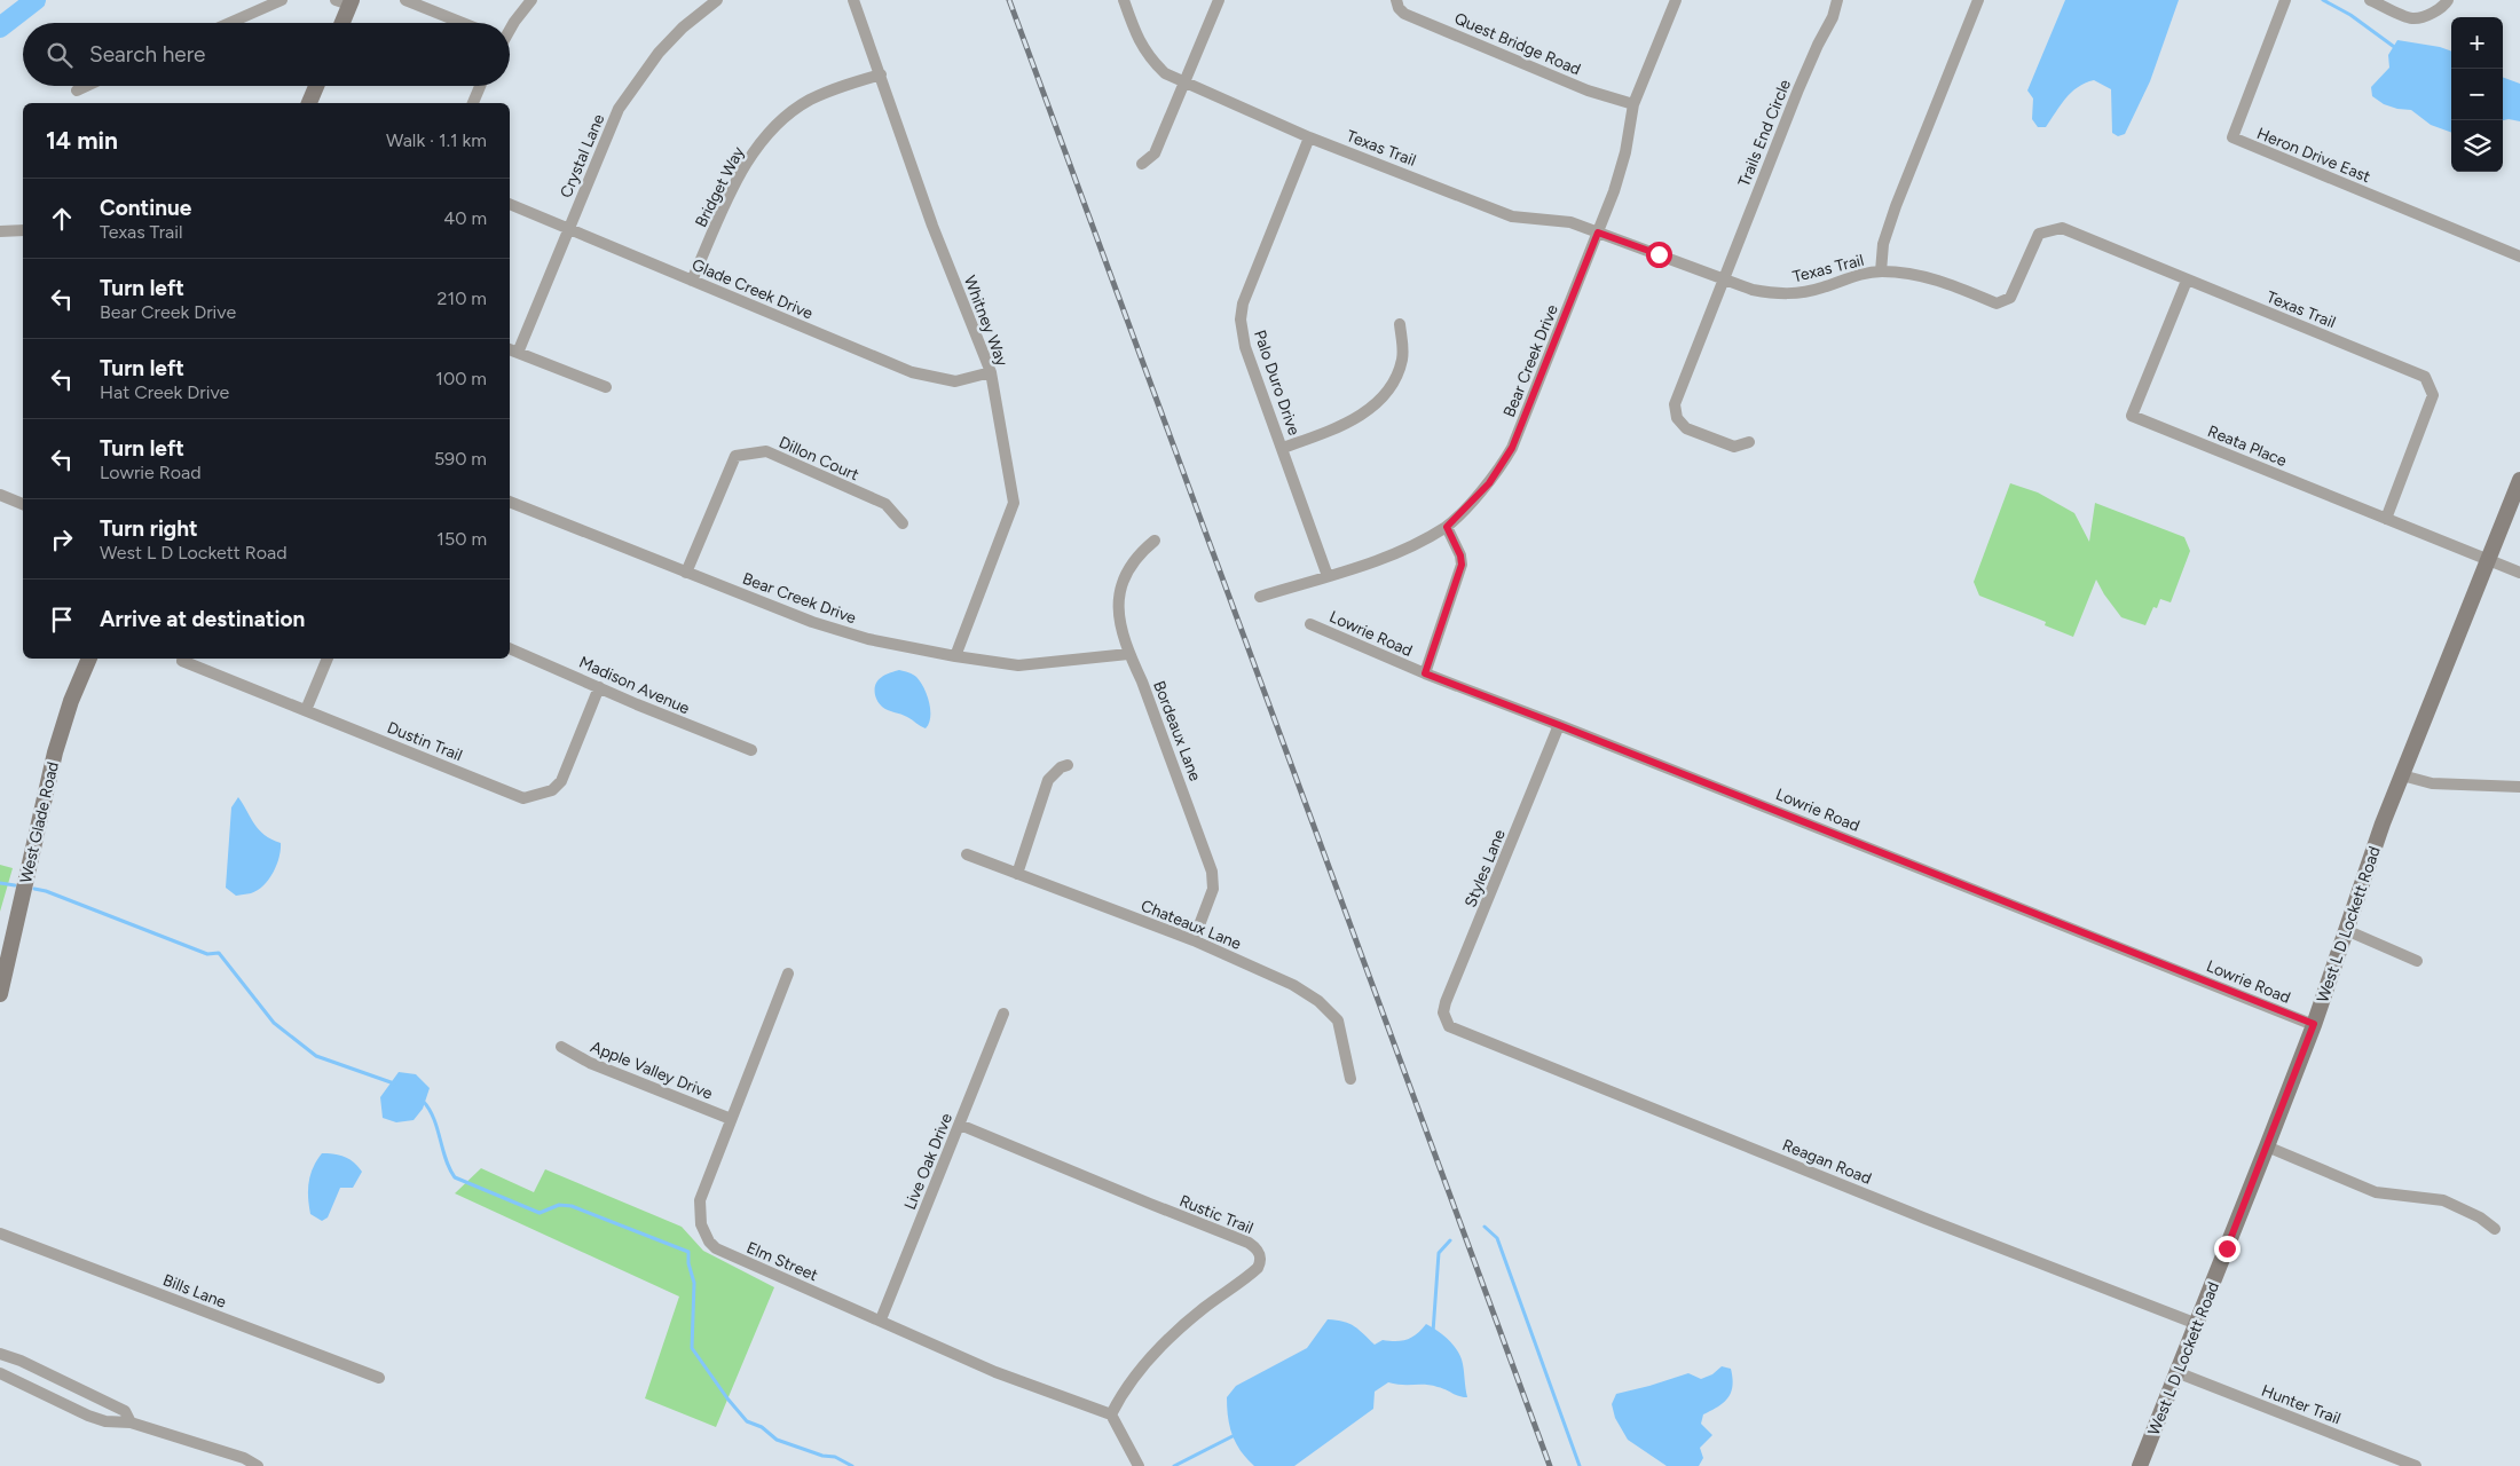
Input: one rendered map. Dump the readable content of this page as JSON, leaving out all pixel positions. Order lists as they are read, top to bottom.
{
  "streets": {
    "main road": ["West Glade Road", "West L D Lockett Road"],
    "street": [
      "Quest Bridge Road",
      "Trails End Circle",
      "Texas Trail",
      "Heron Drive East",
      "Crystal Lane",
      "Bridget Way",
      "Glade Creek Drive",
      "Whitney Way",
      "Bear Creek Drive",
      "Palo Duro Drive",
      "Reata Place",
      "Dillon Court",
      "Lowrie Road",
      "Madison Avenue",
      "Bordeaux Lane",
      "Dustin Trail",
      "Styles Lane",
      "Chateaux Lane",
      "Apple Valley Drive",
      "Live Oak Drive",
      "Reagan Road",
      "Rustic Trail",
      "Elm Street",
      "Bills Lane",
      "Hunter Trail"
    ]
  },
  "crossings": [
    ["Quest Bridge Road", "Bear Creek Drive"],
    ["Trails End Circle", "Texas Trail"],
    ["Texas Trail", "Bear Creek Drive"],
    ["Texas Trail", "Palo Duro Drive"],
    ["Texas Trail", "Reata Place"],
    ["Crystal Lane", "Glade Creek Drive"],
    ["Bridget Way", "Glade Creek Drive"],
    ["Bridget Way", "Whitney Way"],
    ["Glade Creek Drive", "Whitney Way"],
    ["Whitney Way", "Bear Creek Drive"],
    ["Bear Creek Drive", "Palo Duro Drive"],
    ["Bear Creek Drive", "Dillon Court"],
    ["Bear Creek Drive", "Bordeaux Lane"],
    ["Reata Place", "West L D Lockett Road"],
    ["Lowrie Road", "Styles Lane"],
    ["Lowrie Road", "West L D Lockett Road"],
    ["Madison Avenue", "Dustin Trail"],
    ["Bordeaux Lane", "Chateaux Lane"],
    ["Styles Lane", "Reagan Road"],
    ["West L D Lockett Road", "Reagan Road"],
    ["West L D Lockett Road", "Hunter Trail"],
    ["Apple Valley Drive", "Elm Street"],
    ["Live Oak Drive", "Rustic Trail"],
    ["Live Oak Drive", "Elm Street"],
    ["Rustic Trail", "Elm Street"]
  ],
  "page": {
    "map_buttons": ["+", "−"],
    "search": "Search here",
    "heading": ["14 min", "Walk · 1.1 km"],
    "list": [
      ["Continue", "Texas Trail", "40 m"],
      ["Turn left", "Bear Creek Drive", "210 m"],
      ["Turn left", "Hat Creek Drive", "100 m"],
      ["Turn left", "Lowrie Road", "590 m"],
      ["Turn right", "West L D Lockett Road", "150 m"],
      "Arrive at destination"
    ]
  }
}
